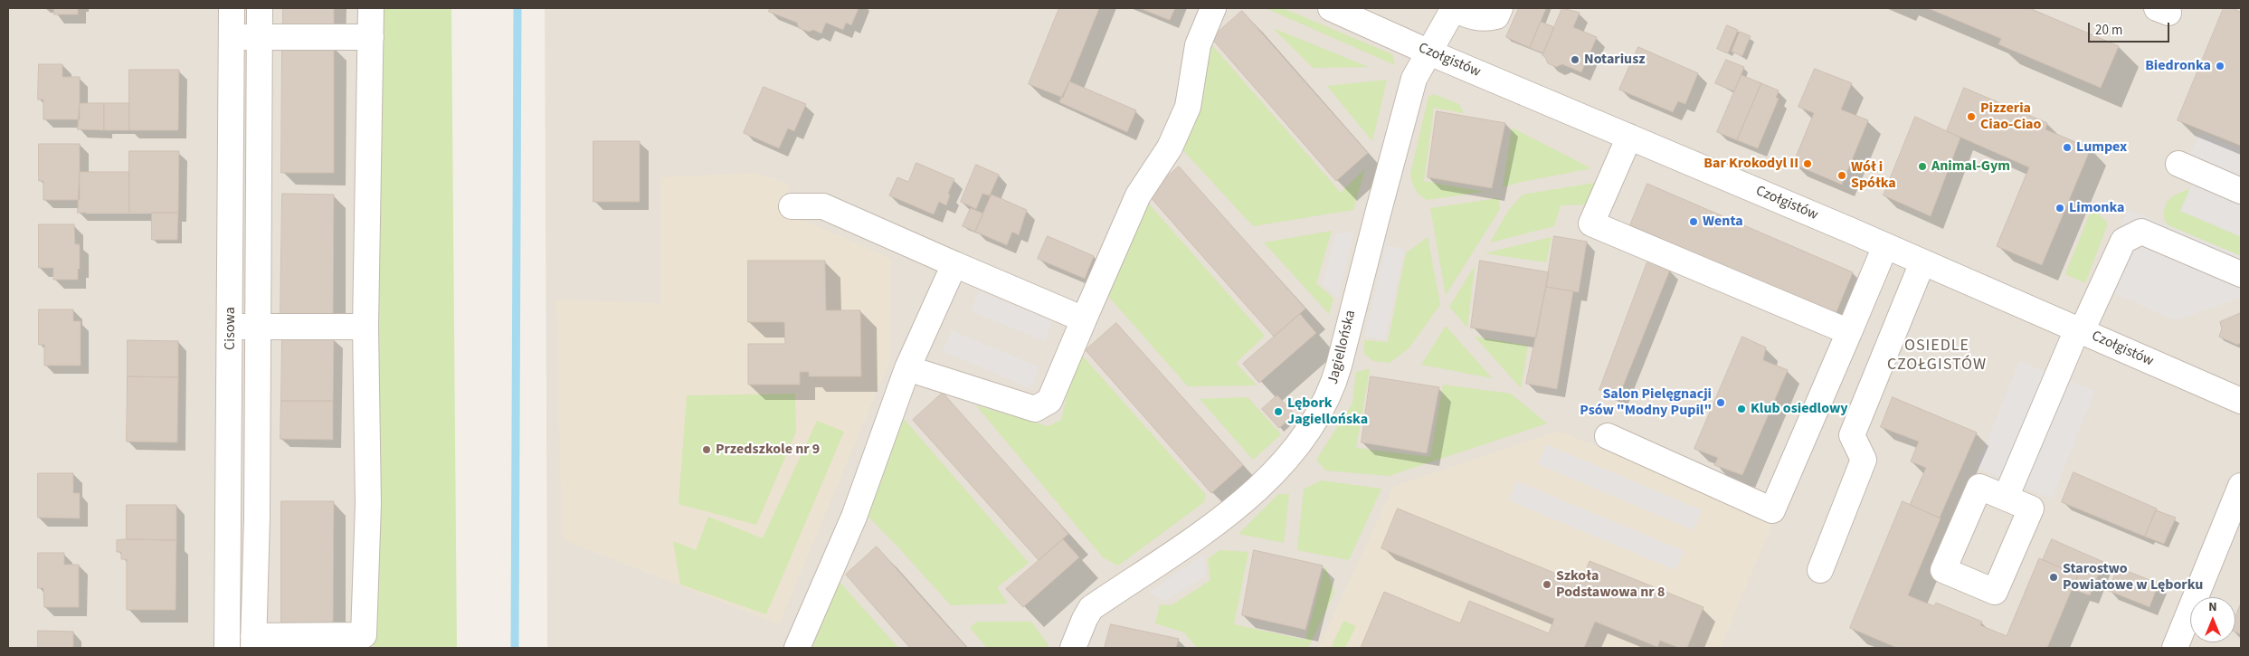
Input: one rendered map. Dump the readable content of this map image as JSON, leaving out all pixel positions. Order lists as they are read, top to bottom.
{
  "streets": {
    "street": ["Czołgistów", "Cisowa", "Jagiellońska"]
  },
  "crossings": [
    ["Czołgistów", "Jagiellońska"]
  ],
  "districts": ["OSIEDLE CZOŁGISTÓW"],
  "places": [
    "Notariusz",
    "Biedronka",
    "Pizzeria Ciao-Ciao",
    "Lumpex",
    "Bar Krokodyl II",
    "Animal-Gym",
    "Wół i Spółka",
    "Limonka",
    "Wenta",
    "Salon Pielęgnacji Psów \"Modny Pupil\"",
    "Klub osiedlowy",
    "Lębork Jagiellońska",
    "Przedszkole nr 9",
    "Starostwo Powiatowe w Lęborku",
    "Szkoła Podstawowa nr 8"
  ],
  "scale_bar": "20 m",
  "north": "top"
}
